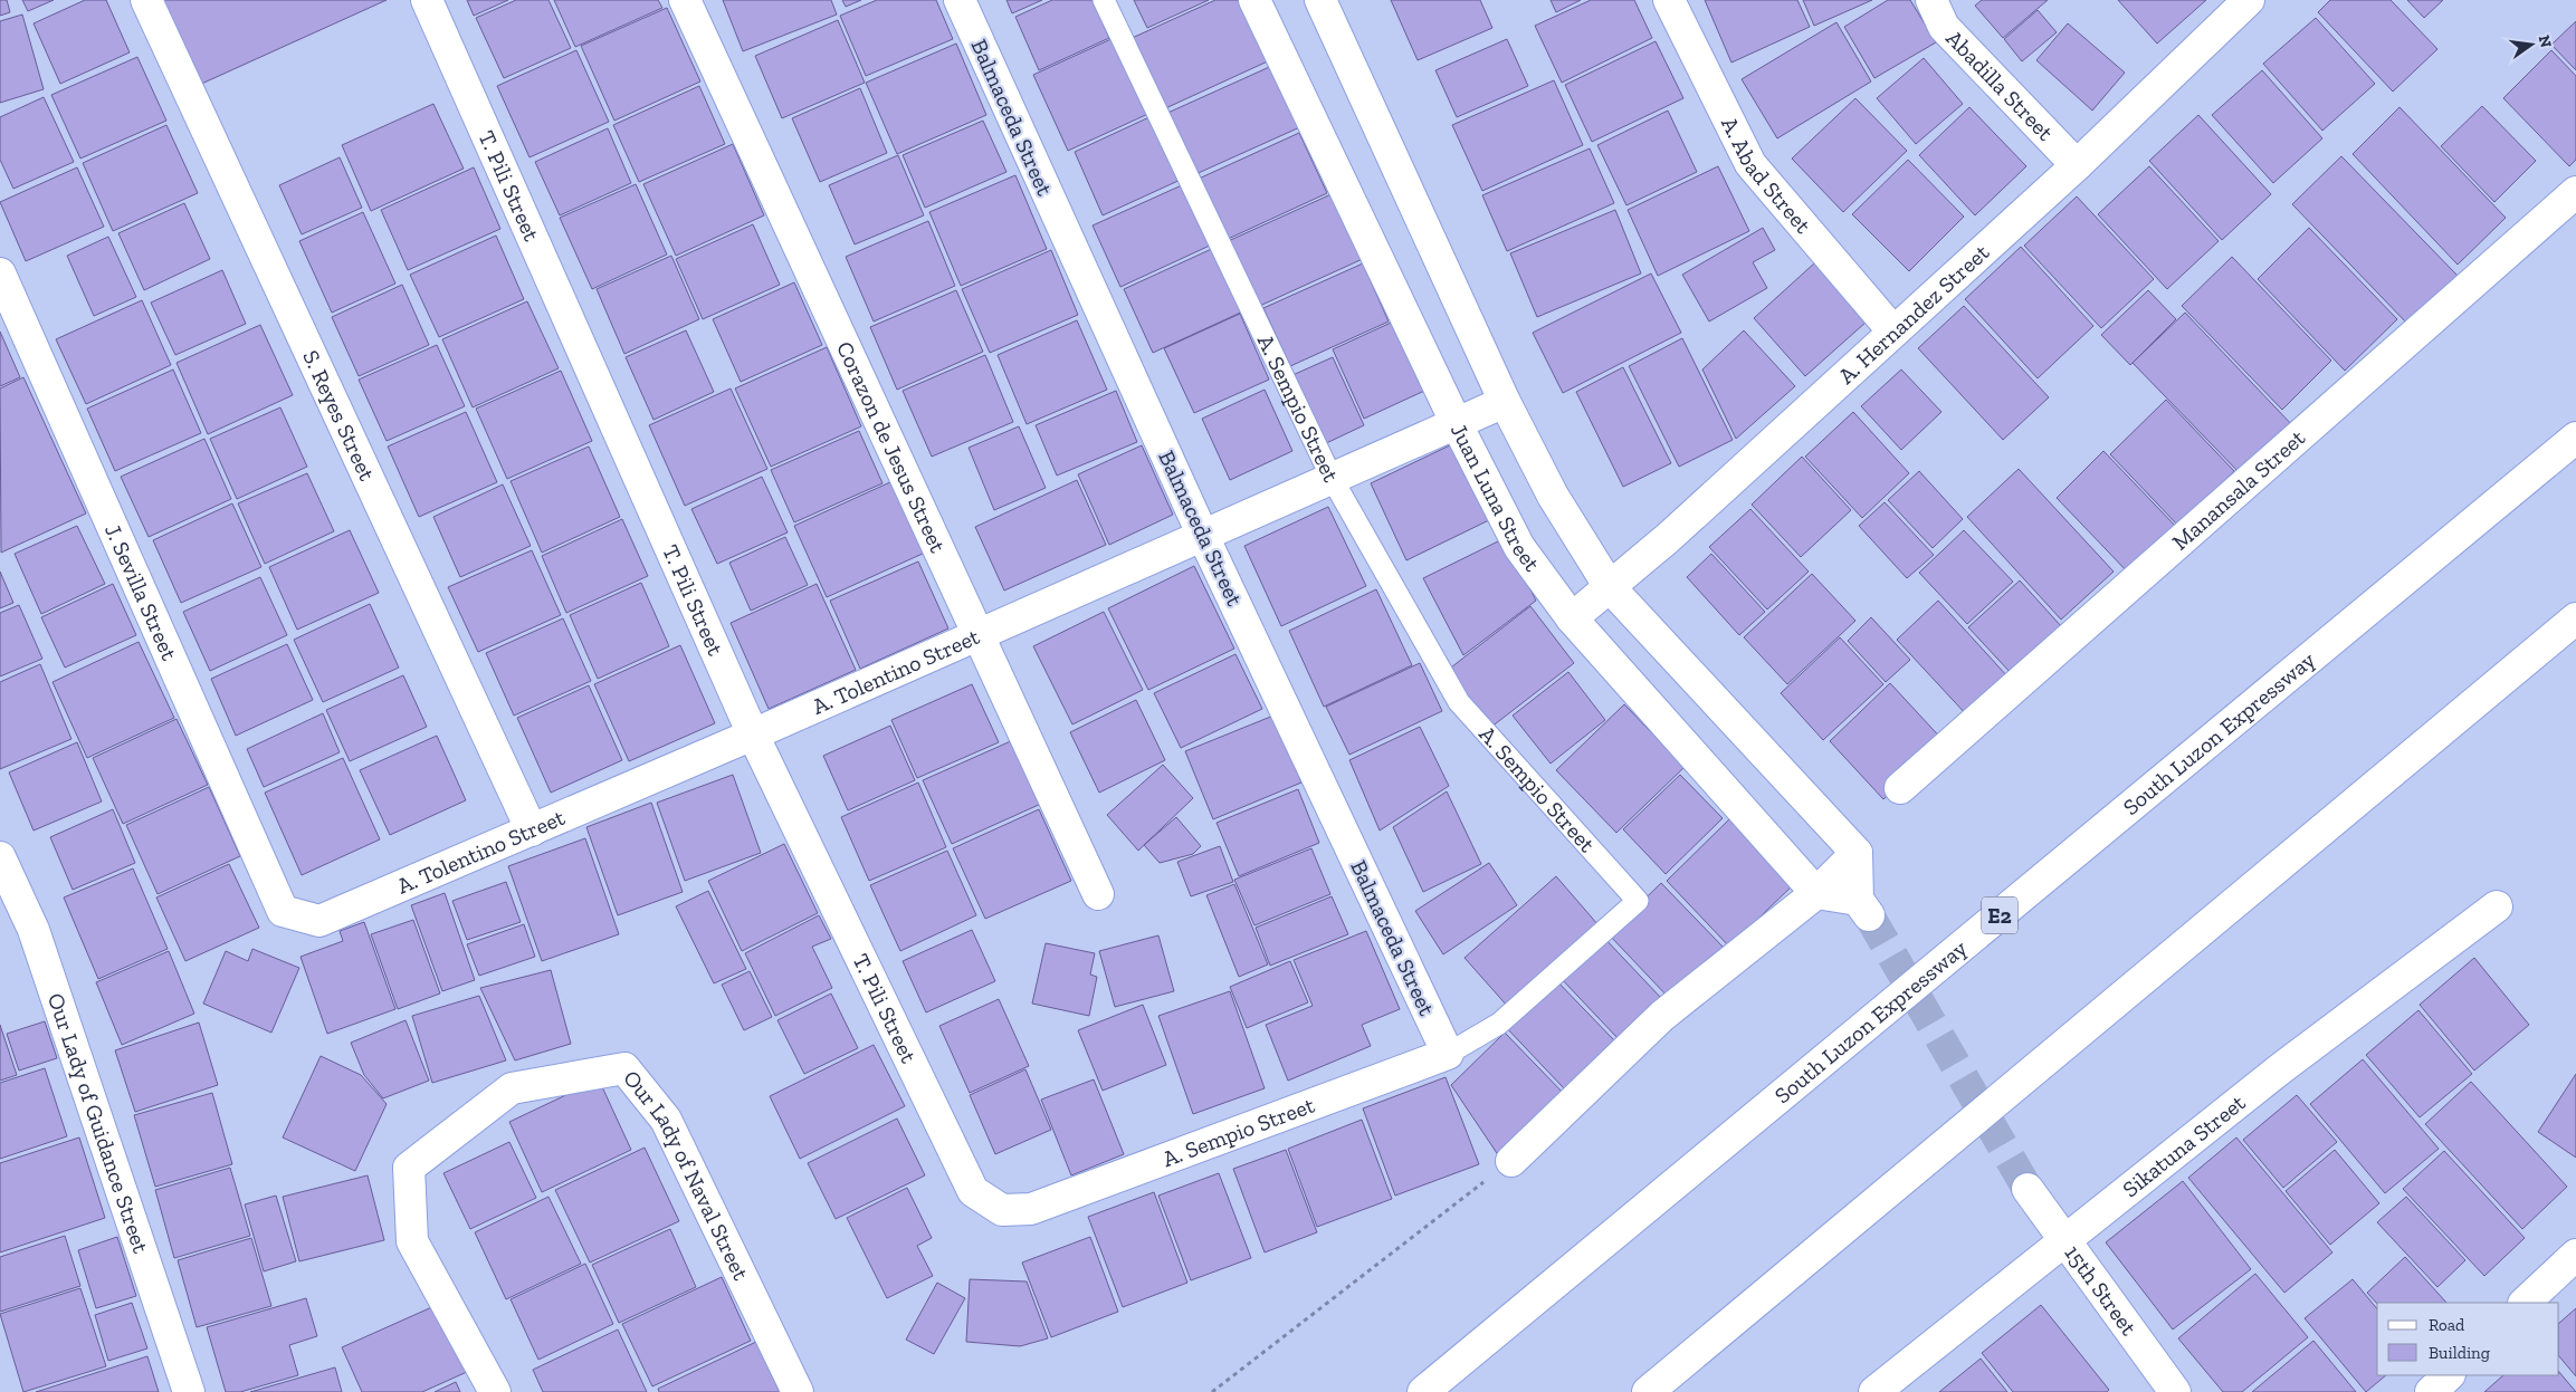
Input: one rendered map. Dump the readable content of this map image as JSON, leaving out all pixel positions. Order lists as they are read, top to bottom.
{
  "streets": {
    "main road": [
      "Abadilla Street",
      "Balmaceda Street",
      "A. Abad Street",
      "T. Pili Street",
      "A. Hernandez Street",
      "A. Sempio Street",
      "S. Reyes Street",
      "Corazon de Jesus Street",
      "Manansala Street",
      "Juan Luna Street",
      "J. Sevilla Street",
      "A. Tolentino Street",
      "South Luzon Expressway",
      "E2",
      "Our Lady of Guidance Street",
      "Sikatuna Street",
      "Our Lady of Naval Street",
      "15th Street"
    ]
  },
  "crossings": [
    ["Abadilla Street", "A. Hernandez Street"],
    ["Balmaceda Street", "A. Sempio Street"],
    ["Balmaceda Street", "A. Tolentino Street"],
    ["A. Abad Street", "A. Hernandez Street"],
    ["T. Pili Street", "A. Sempio Street"],
    ["T. Pili Street", "A. Tolentino Street"],
    ["A. Hernandez Street", "Juan Luna Street"],
    ["A. Sempio Street", "A. Tolentino Street"],
    ["S. Reyes Street", "A. Tolentino Street"],
    ["Corazon de Jesus Street", "A. Tolentino Street"],
    ["Juan Luna Street", "A. Tolentino Street"],
    ["J. Sevilla Street", "A. Tolentino Street"],
    ["Sikatuna Street", "15th Street"]
  ],
  "legend": ["Road", "Building"],
  "north": "right"
}
